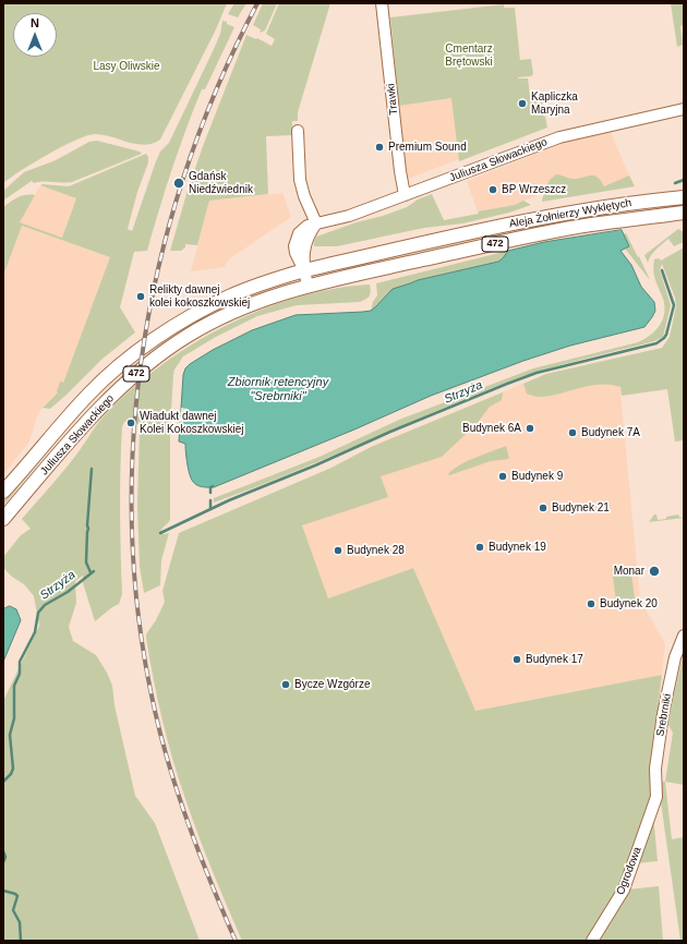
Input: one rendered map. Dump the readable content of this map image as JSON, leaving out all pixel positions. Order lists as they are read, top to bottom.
{
  "streets": {
    "main road": ["Juliusza Słowackiego", "Aleja Żołnierzy Wyklętych", "472"],
    "street": ["Trawki", "Srebrniki", "Ogrodowa"]
  },
  "crossings": [
    ["Trawki", "Juliusza Słowackiego"],
    ["Juliusza Słowackiego", "Aleja Żołnierzy Wyklętych"],
    ["Srebrniki", "Ogrodowa"]
  ],
  "water": ["Zbiornik retencyjny \"Srebrniki\"", "Strzyża"],
  "parks": ["Cmentarz Brętowski", "Lasy Oliwskie"],
  "places": [
    "Kapliczka Maryjna",
    "Premium Sound",
    "Gdańsk Niedźwiednik",
    "BP Wrzeszcz",
    "Relikty dawnej kolei kokoszkowskiej",
    "Wiadukt dawnej Kolei Kokoszkowskiej",
    "Budynek 6A",
    "Budynek 7A",
    "Budynek 9",
    "Budynek 21",
    "Budynek 19",
    "Budynek 28",
    "Monar",
    "Budynek 20",
    "Budynek 17",
    "Bycze Wzgórze"
  ],
  "north": "top"
}
